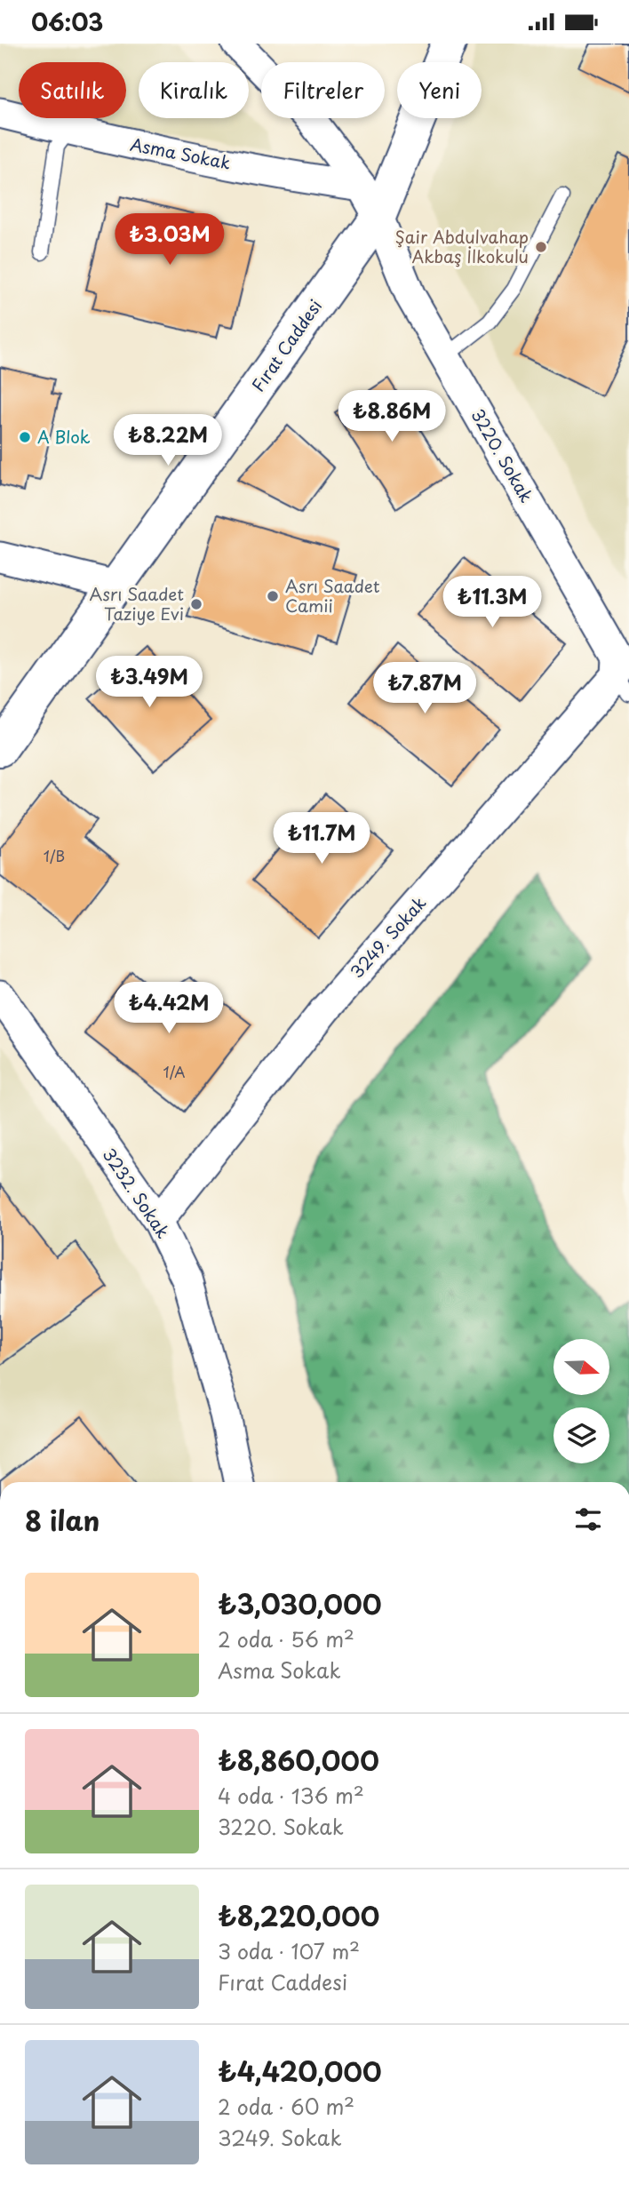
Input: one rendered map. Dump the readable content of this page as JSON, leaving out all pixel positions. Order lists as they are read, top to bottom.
{
  "streets": {
    "street": [
      "Asma Sokak",
      "Fırat Caddesi",
      "3220. Sokak",
      "3249. Sokak",
      "3232. Sokak"
    ]
  },
  "crossings": [
    ["Asma Sokak", "3220. Sokak"],
    ["Fırat Caddesi", "3220. Sokak"],
    ["3220. Sokak", "3249. Sokak"],
    ["3249. Sokak", "3232. Sokak"]
  ],
  "places": [
    "Şair Abdulvahap Akbaş İlkokulu",
    "A Blok",
    "Asrı Saadet Camii",
    "Asrı Saadet Taziye Evi"
  ],
  "house_numbers": ["1/B", "1/A"],
  "north": "right",
  "page": {
    "status": "06:03",
    "chip": [
      "Satılık",
      "Kiralık",
      "Filtreler",
      "Yeni"
    ],
    "price": [
      "₺3.03M",
      "₺8.86M",
      "₺8.22M",
      "₺11.3M",
      "₺3.49M",
      "₺7.87M",
      "₺11.7M",
      "₺4.42M"
    ],
    "heading": "8 ilan",
    "list": [
      {
        "name": "₺3,030,000",
        "note": "2 oda · 56 m² · Asma Sokak"
      },
      {
        "name": "₺8,860,000",
        "note": "4 oda · 136 m² · 3220. Sokak"
      },
      {
        "name": "₺8,220,000",
        "note": "3 oda · 107 m² · Fırat Caddesi"
      },
      {
        "name": "₺4,420,000",
        "note": "2 oda · 60 m² · 3249. Sokak"
      }
    ]
  }
}
